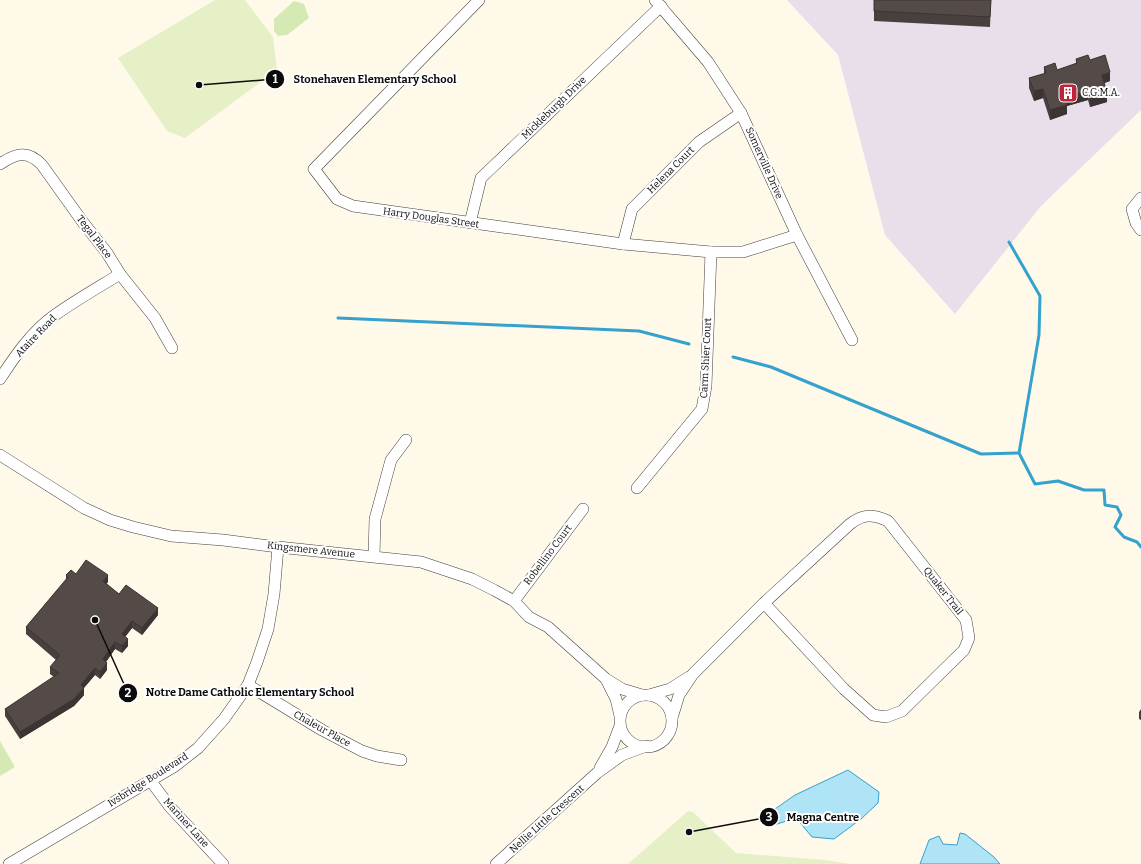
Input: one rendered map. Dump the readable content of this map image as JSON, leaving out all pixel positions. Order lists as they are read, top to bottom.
{
  "streets": {
    "street": [
      "Mickleburgh Drive",
      "Somerville Drive",
      "Helena Court",
      "Harry Douglas Street",
      "Tegal Place",
      "Ataire Road",
      "Carm Shier Court",
      "Kingsmere Avenue",
      "Robellino Court",
      "Quaker Trail",
      "Chaleur Place",
      "Ivsbridge Boulevard",
      "Nellie Little Crescent",
      "Mariner Lane"
    ]
  },
  "crossings": [
    ["Mickleburgh Drive", "Somerville Drive"],
    ["Mickleburgh Drive", "Harry Douglas Street"],
    ["Somerville Drive", "Helena Court"],
    ["Somerville Drive", "Harry Douglas Street"],
    ["Helena Court", "Harry Douglas Street"],
    ["Harry Douglas Street", "Carm Shier Court"],
    ["Tegal Place", "Ataire Road"],
    ["Kingsmere Avenue", "Robellino Court"],
    ["Kingsmere Avenue", "Quaker Trail"],
    ["Kingsmere Avenue", "Ivsbridge Boulevard"],
    ["Kingsmere Avenue", "Nellie Little Crescent"],
    ["Quaker Trail", "Nellie Little Crescent"],
    ["Chaleur Place", "Ivsbridge Boulevard"],
    ["Ivsbridge Boulevard", "Mariner Lane"]
  ],
  "places": {
    "other": ["Stonehaven Elementary School", "Notre Dame Catholic Elementary School", "Magna Centre"],
    "building": ["C.G.M.A."]
  }
}
